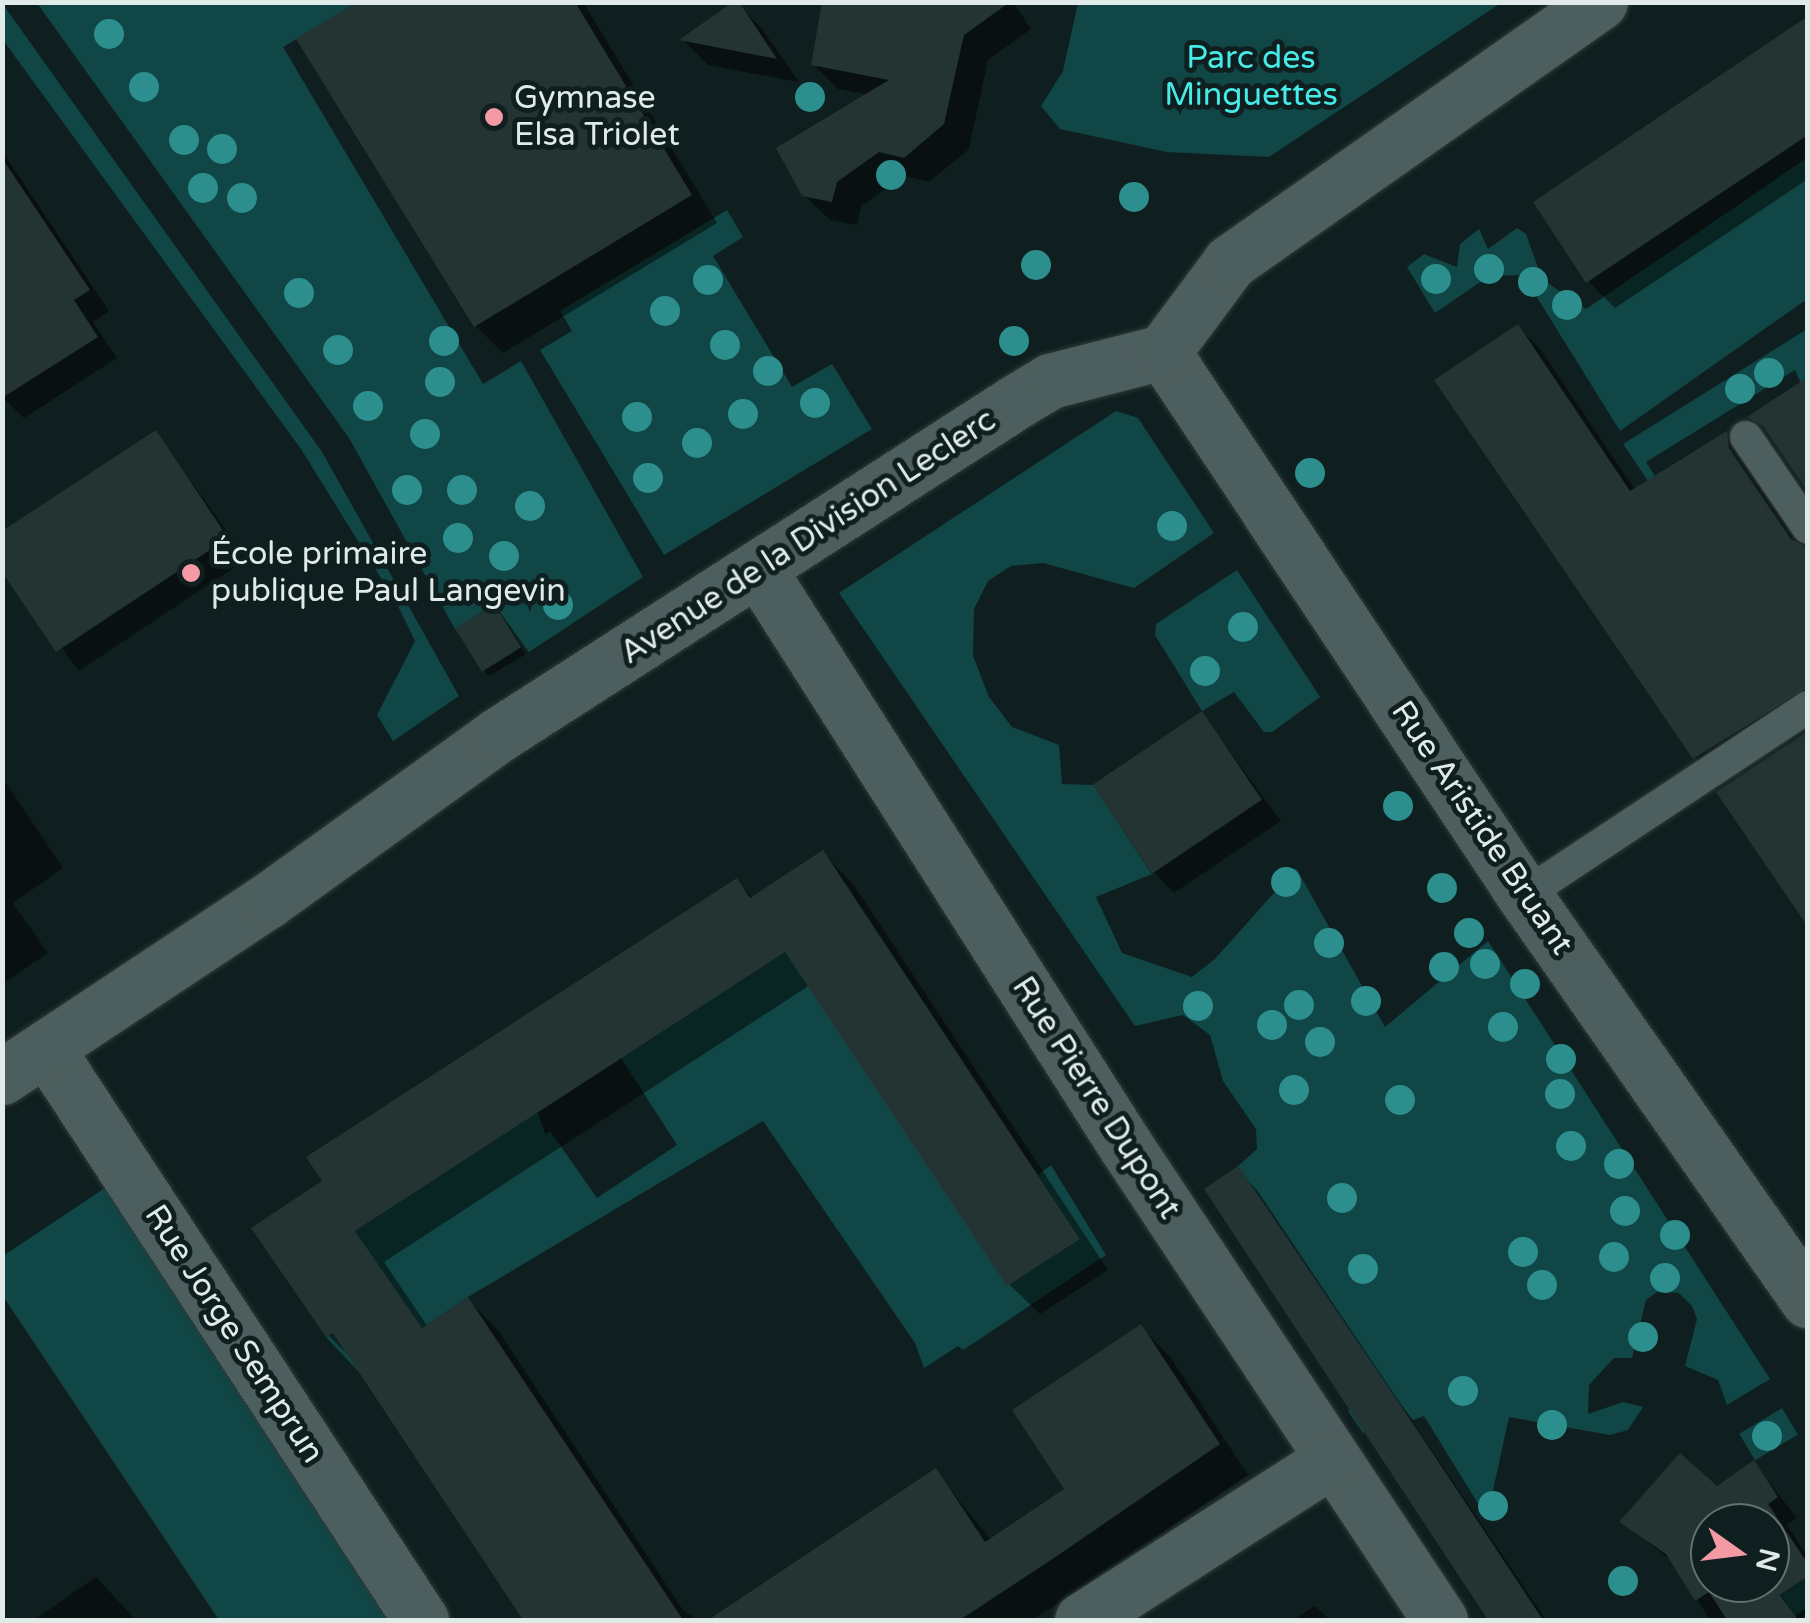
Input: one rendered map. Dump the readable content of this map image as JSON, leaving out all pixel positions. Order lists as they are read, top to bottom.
{
  "streets": {
    "street": [
      "Avenue de la Division Leclerc",
      "Rue Aristide Bruant",
      "Rue Pierre Dupont",
      "Rue Jorge Semprun"
    ]
  },
  "crossings": [
    ["Avenue de la Division Leclerc", "Rue Aristide Bruant"],
    ["Avenue de la Division Leclerc", "Rue Pierre Dupont"],
    ["Avenue de la Division Leclerc", "Rue Jorge Semprun"]
  ],
  "parks": ["Parc des Minguettes"],
  "places": ["Gymnase Elsa Triolet", "École primaire publique Paul Langevin"],
  "north": "right"
}
